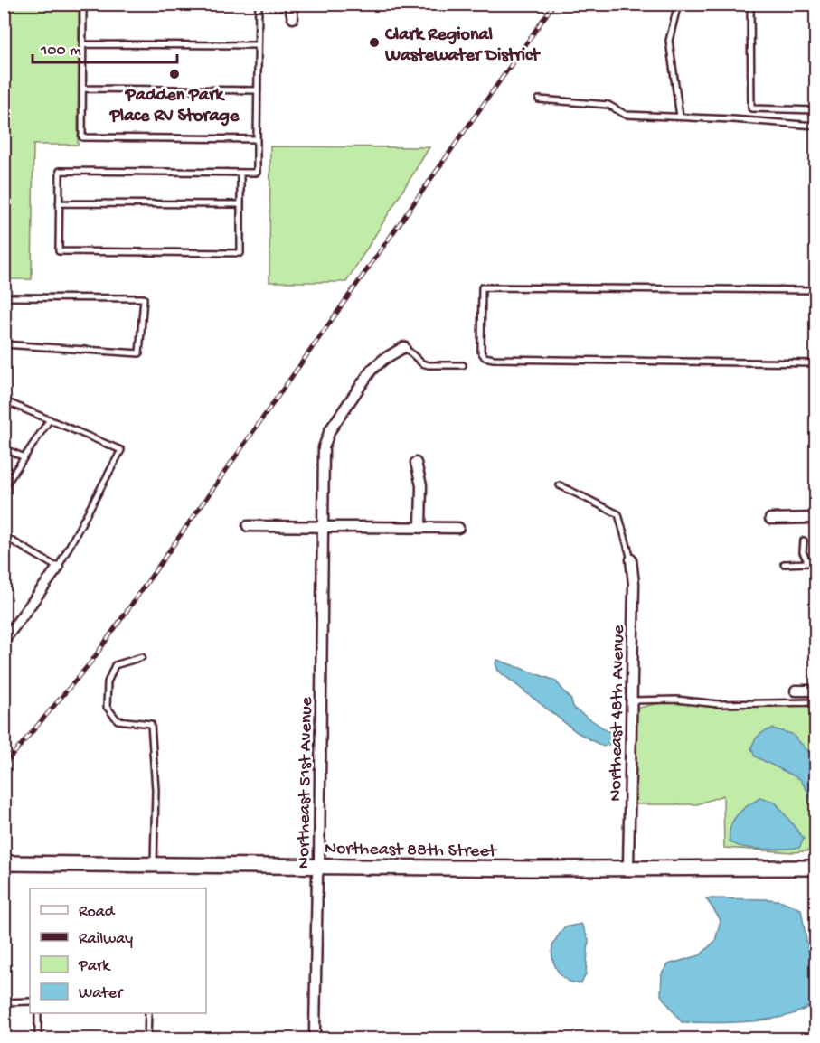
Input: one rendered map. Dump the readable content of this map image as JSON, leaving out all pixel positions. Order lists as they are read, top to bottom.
{
  "streets": {
    "main road": ["Northeast 88th Street"],
    "street": ["Northeast 48th Avenue", "Northeast 51st Avenue"]
  },
  "crossings": [
    ["Northeast 48th Avenue", "Northeast 88th Street"],
    ["Northeast 51st Avenue", "Northeast 88th Street"]
  ],
  "places": ["Clark Regional Wastewater District", "Padden Park Place RV Storage"],
  "legend": [
    "Road",
    "Railway",
    "Park",
    "Water"
  ],
  "scale_bar": "100 m"
}
